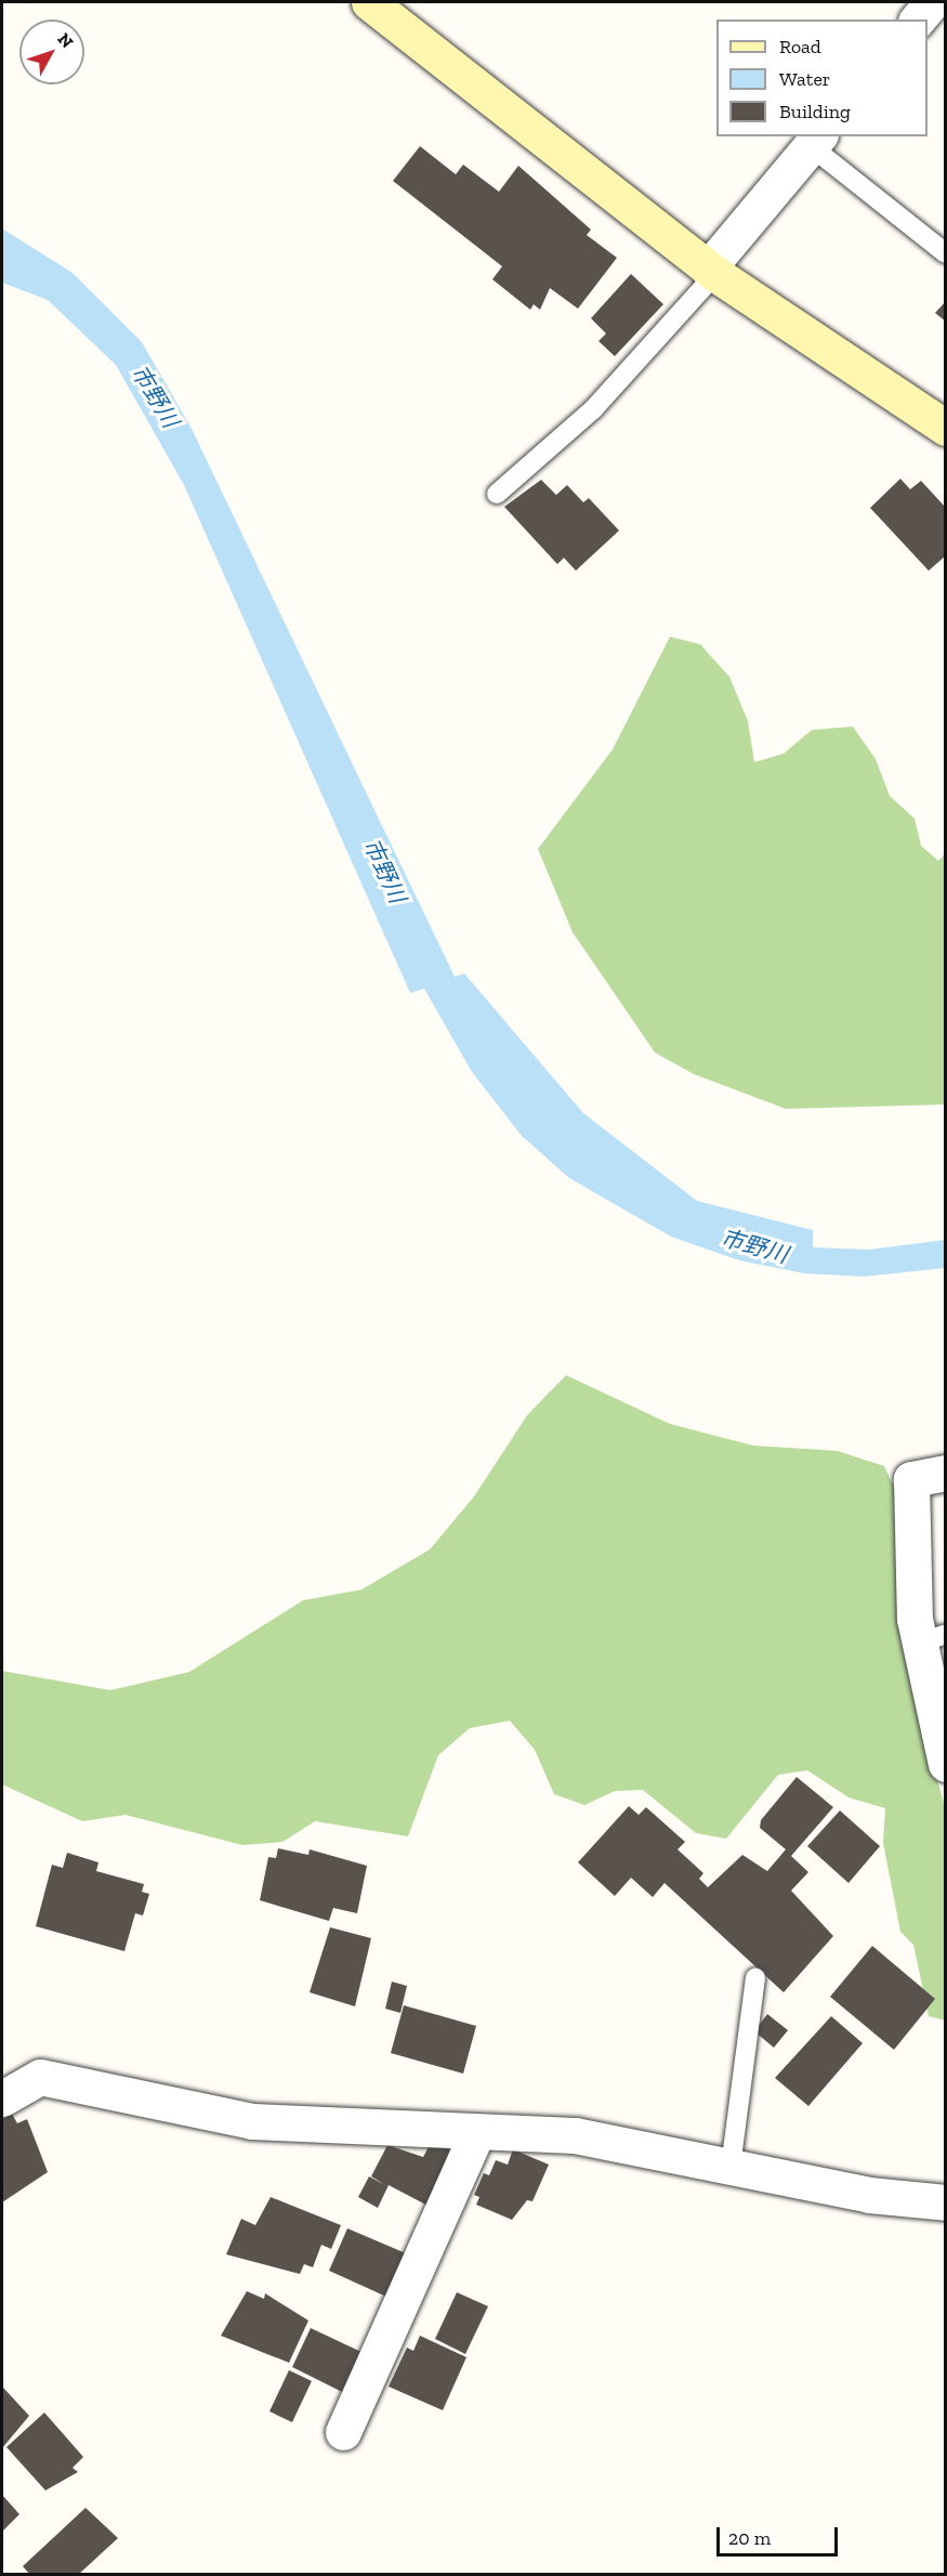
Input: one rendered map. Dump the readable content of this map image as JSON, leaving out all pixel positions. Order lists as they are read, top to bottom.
{
  "water": ["市野川"],
  "legend": ["Road", "Water", "Building"],
  "scale_bar": "20 m",
  "north": "top right"
}
